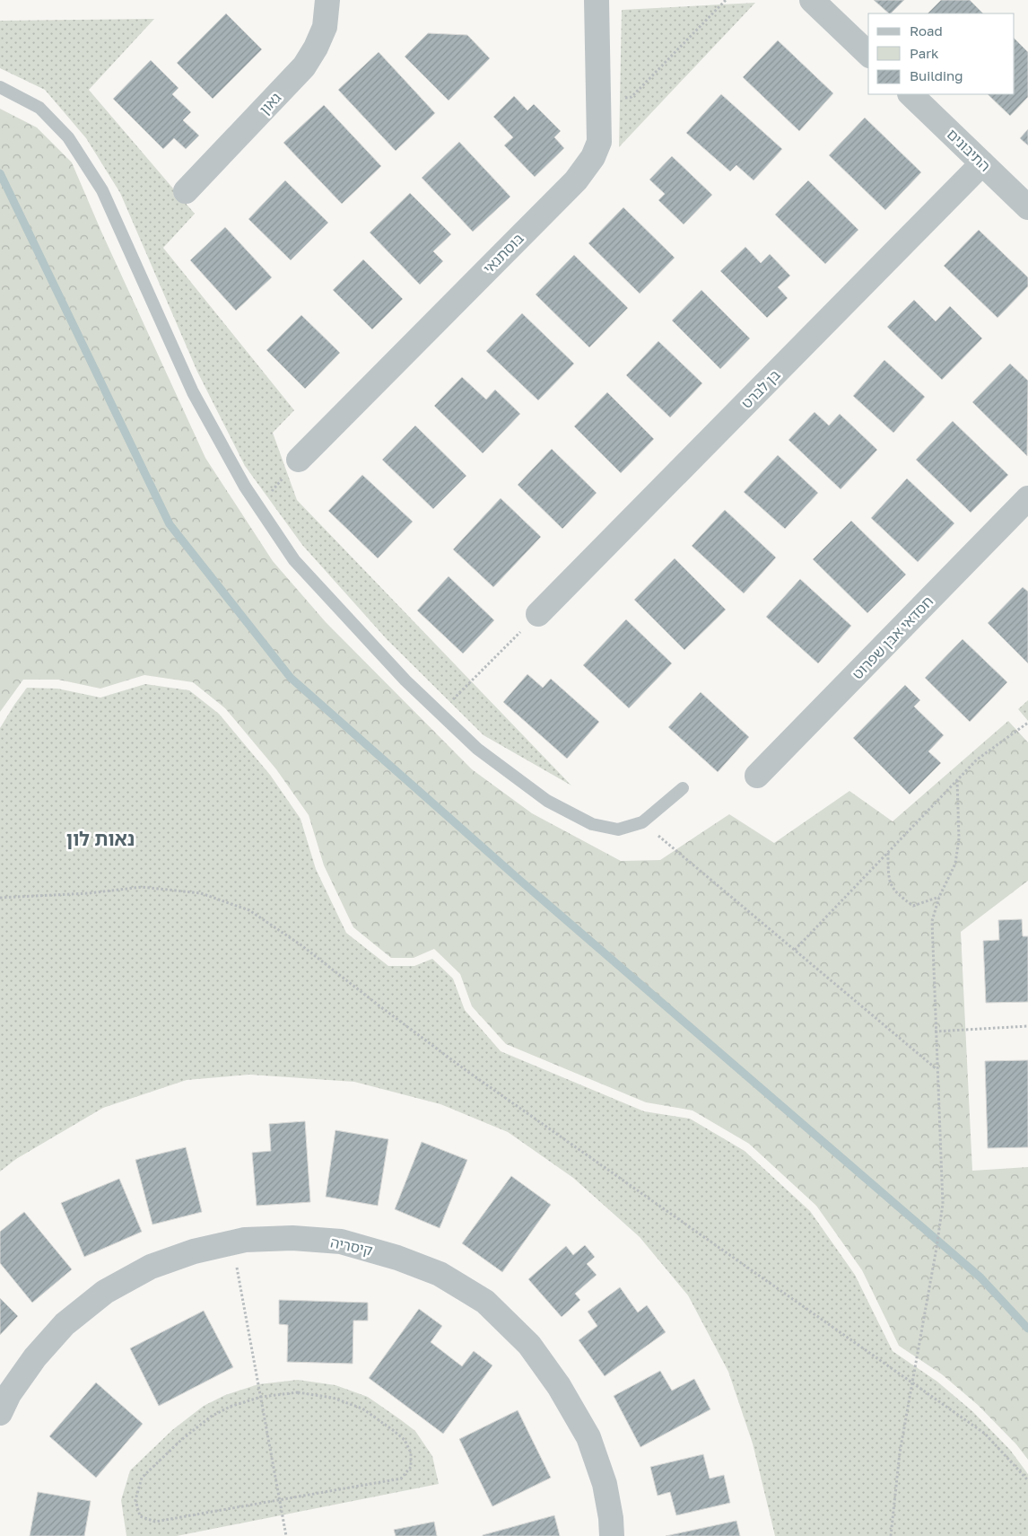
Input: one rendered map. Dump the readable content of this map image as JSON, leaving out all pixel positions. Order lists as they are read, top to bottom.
{
  "streets": {
    "street": [
      "גאון",
      "התיבונים",
      "בוסתנאי",
      "בן לברט",
      "חסדאי אבן שפרוט",
      "קיסריה"
    ]
  },
  "crossings": [
    ["התיבונים", "בן לברט"]
  ],
  "districts": ["נאות לון"],
  "legend": ["Road", "Park", "Building"]
}
